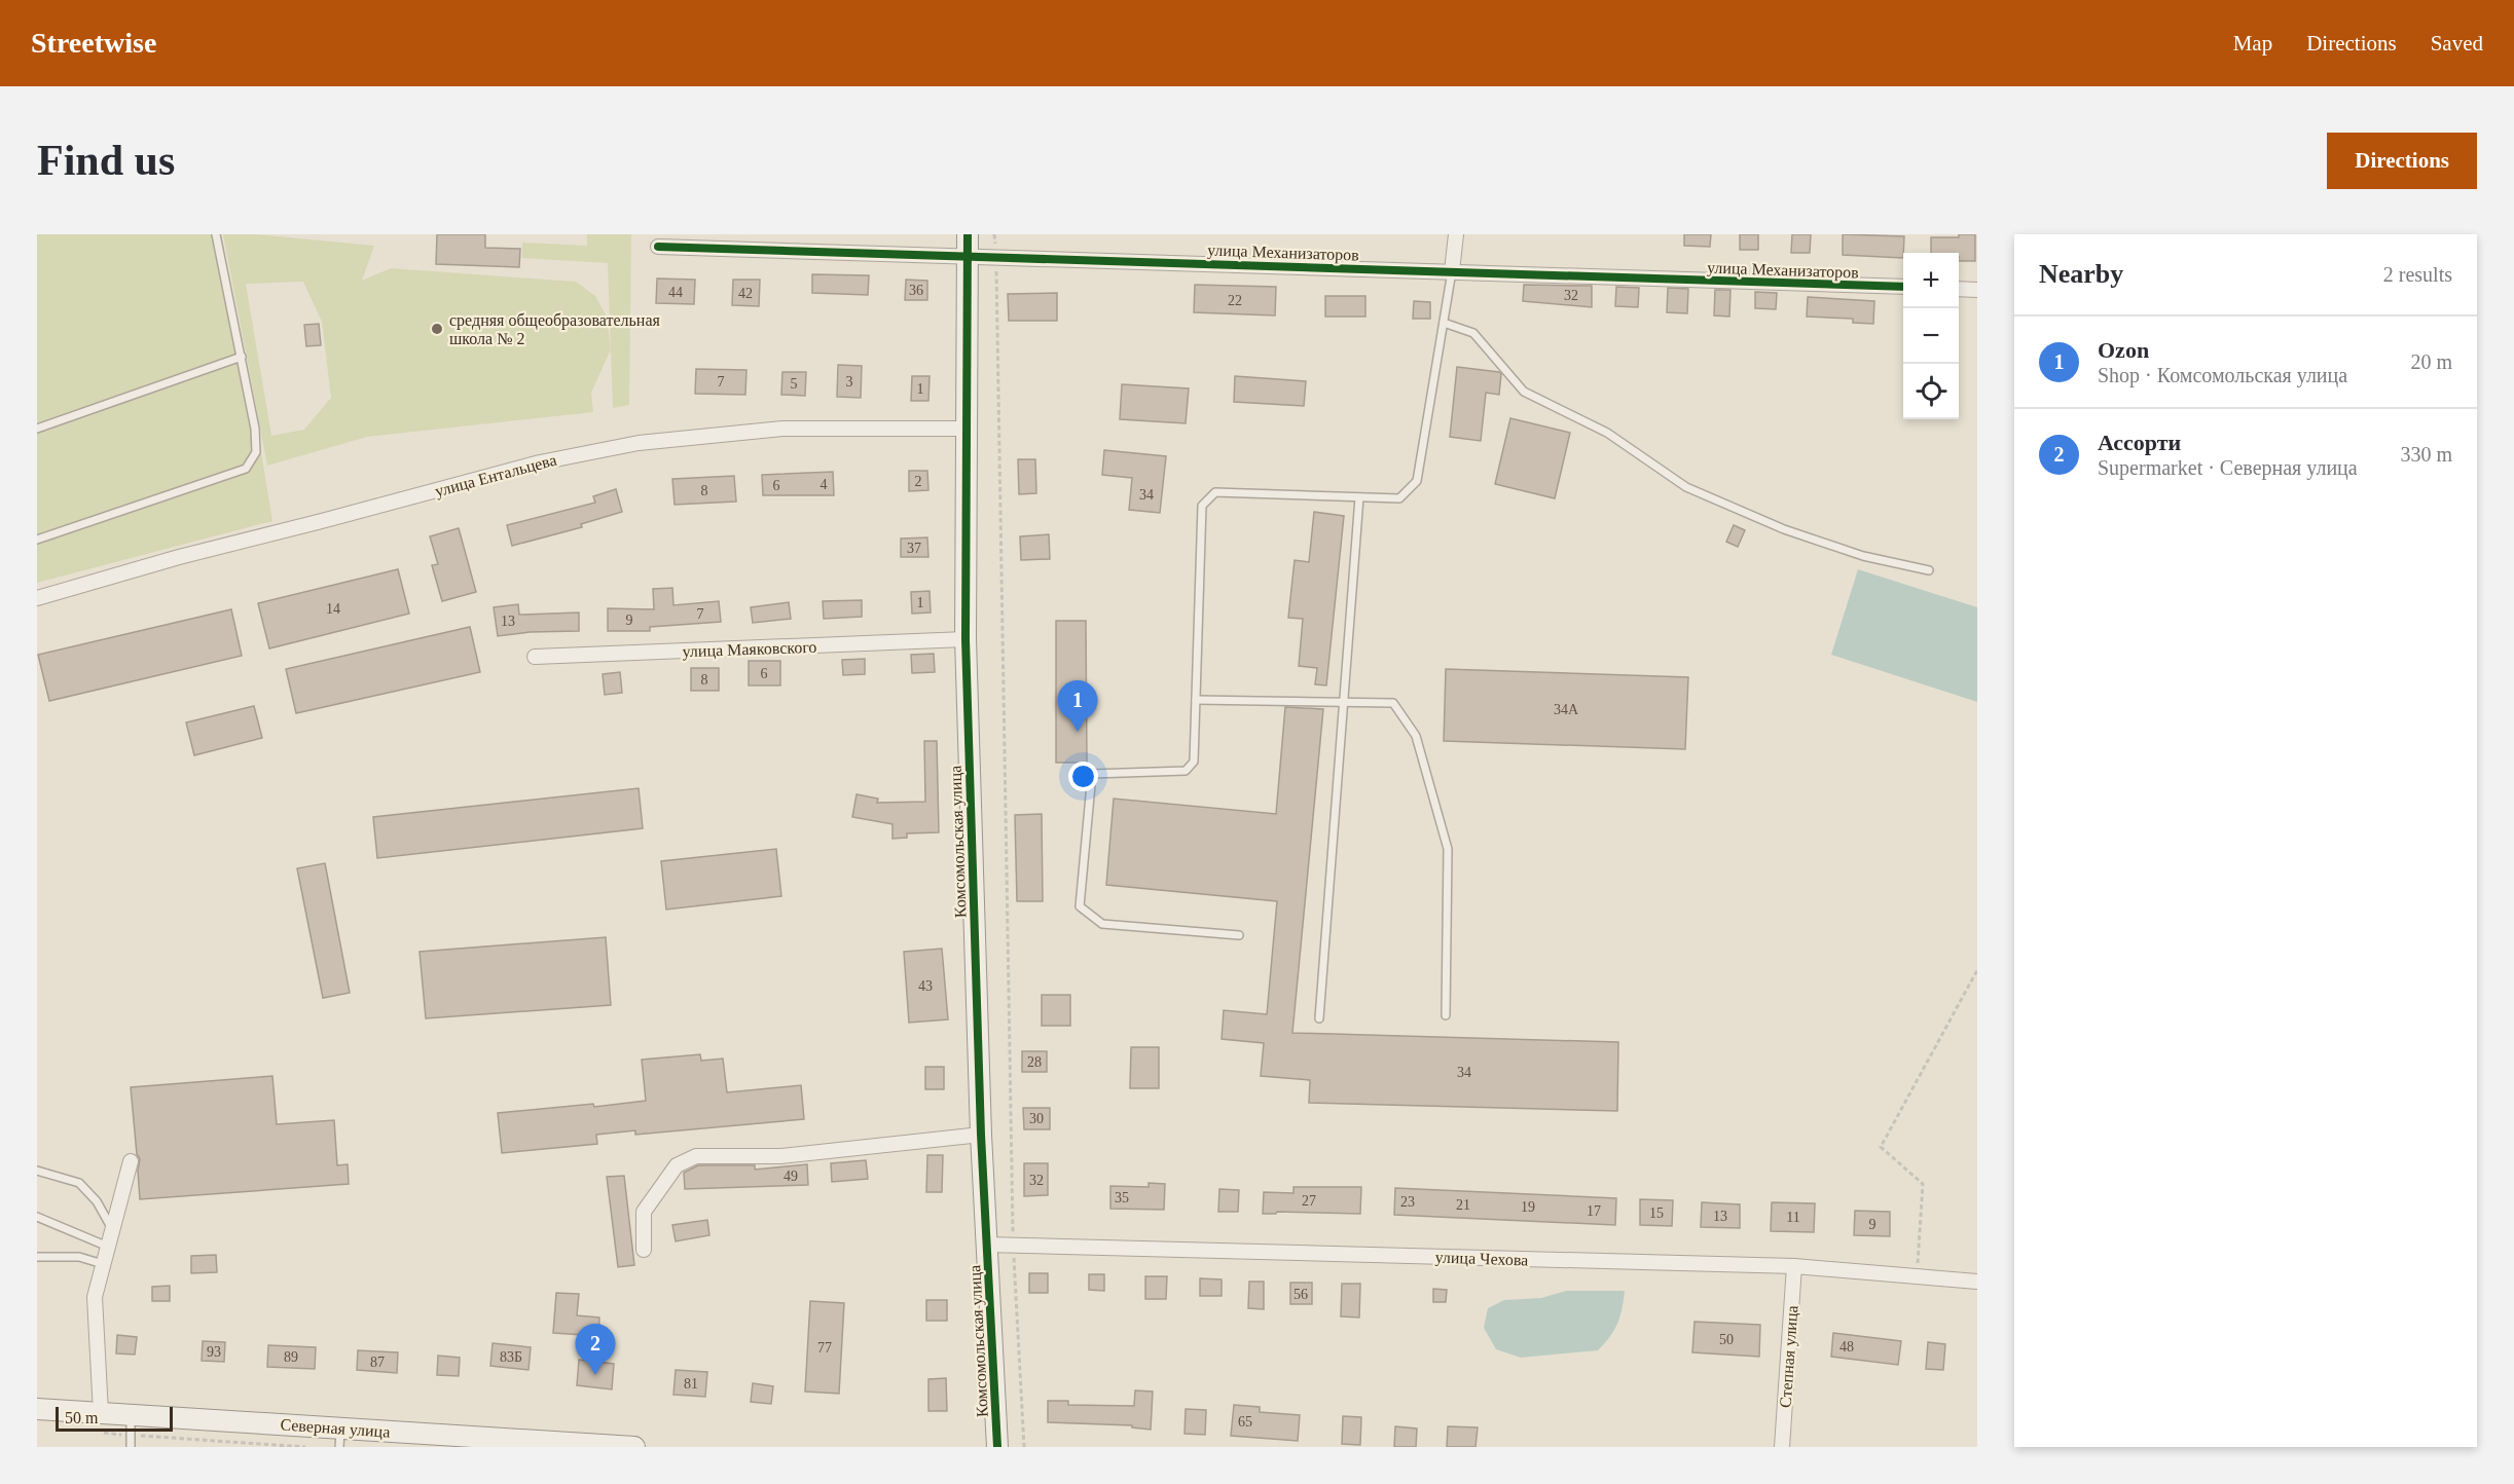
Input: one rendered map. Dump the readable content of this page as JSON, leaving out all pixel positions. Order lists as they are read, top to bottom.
{
  "streets": {
    "street": [
      "улица Механизаторов",
      "улица Ентальцева",
      "улица Маяковского",
      "Комсомольская улица",
      "улица Чехова",
      "Степная улица",
      "Северная улица"
    ]
  },
  "crossings": [
    ["улица Механизаторов", "Комсомольская улица"],
    ["улица Ентальцева", "Комсомольская улица"],
    ["улица Маяковского", "Комсомольская улица"],
    ["Комсомольская улица", "улица Чехова"],
    ["улица Чехова", "Степная улица"]
  ],
  "places": ["средняя общеобразовательная школа № 2"],
  "house_numbers": [
    "36",
    "44",
    "42",
    "32",
    "22",
    "7",
    "3",
    "5",
    "1",
    "2",
    "4",
    "6",
    "8",
    "34",
    "37",
    "1",
    "14",
    "7",
    "9",
    "13",
    "6",
    "8",
    "34А",
    "43",
    "28",
    "34",
    "30",
    "49",
    "32",
    "35",
    "27",
    "23",
    "21",
    "19",
    "17",
    "15",
    "13",
    "11",
    "9",
    "56",
    "50",
    "48",
    "77",
    "93",
    "89",
    "83Б",
    "87",
    "81",
    "65"
  ],
  "scale_bar": "50 m",
  "page": {
    "header": "Streetwise",
    "nav": ["Map", "Directions", "Saved"],
    "buttons": "Directions",
    "title": "Find us",
    "heading": ["Nearby", "2 results"],
    "map_buttons": ["+", "−"],
    "list": [
      {
        "mark": "1",
        "name": "Ozon",
        "note": "Shop · Комсомольская улица",
        "value": "20 m"
      },
      {
        "mark": "2",
        "name": "Ассорти",
        "note": "Supermarket · Северная улица",
        "value": "330 m"
      }
    ],
    "pins": ["1", "2"],
    "scale": "50 m"
  }
}
